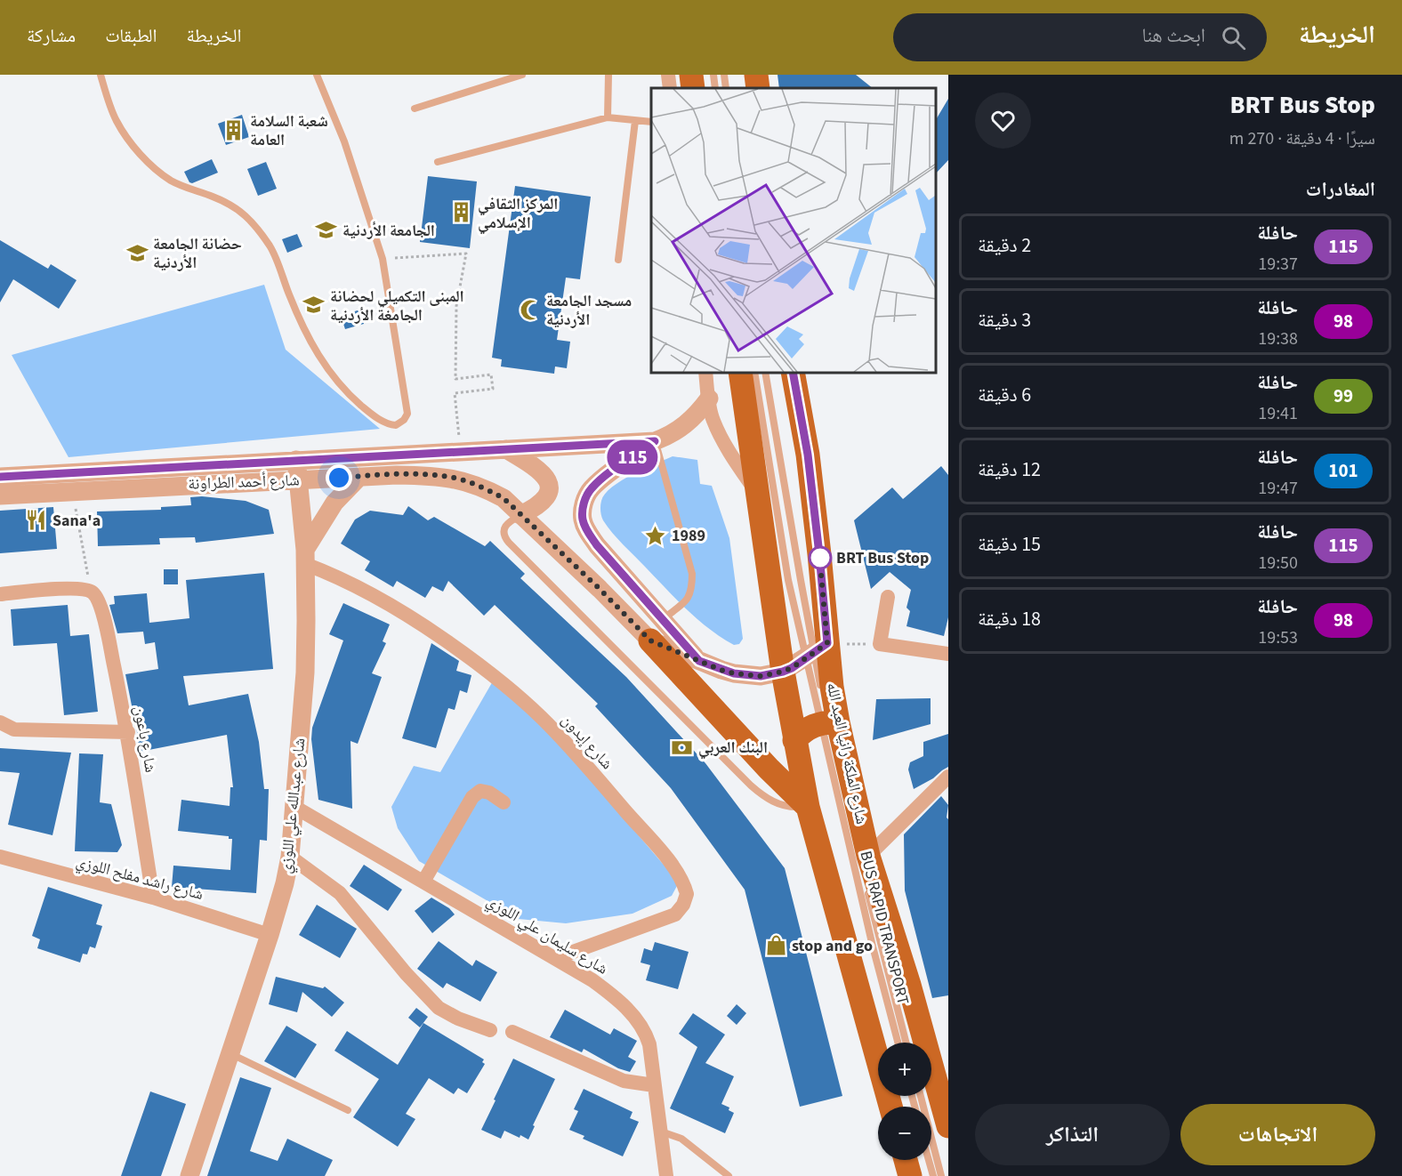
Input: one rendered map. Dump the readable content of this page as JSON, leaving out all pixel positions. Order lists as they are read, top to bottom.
{
  "streets": {
    "main road": ["شارع الملكة رانيا العبد الله"],
    "street": [
      "شارع أحمد الطراونة",
      "شارع باعون",
      "شارع إيدون",
      "شارع عبدالله علي اللوزي",
      "شارع راشد مفلح اللوزي",
      "شارع سليمان علي اللوزي"
    ],
    "lane": ["BUS RAPID TRANSPORT"]
  },
  "crossings": [
    ["شارع أحمد الطراونة", "شارع الملكة رانيا العبد الله"],
    ["شارع أحمد الطراونة", "شارع عبدالله علي اللوزي"],
    ["شارع باعون", "شارع راشد مفلح اللوزي"],
    ["شارع إيدون", "شارع عبدالله علي اللوزي"],
    ["شارع إيدون", "شارع سليمان علي اللوزي"],
    ["شارع الملكة رانيا العبد الله", "BUS RAPID TRANSPORT"],
    ["شارع عبدالله علي اللوزي", "شارع راشد مفلح اللوزي"],
    ["شارع عبدالله علي اللوزي", "شارع سليمان علي اللوزي"]
  ],
  "places": {
    "building": ["شعبة السلامة العامة", "المركز الثقافي الإسلامي"],
    "school or university": ["الجامعة الأردنية", "حضانة الجامعة الأردنية", "المبنى التكميلي لحضانة الجامغة الأردنية"],
    "mosque": ["مسجد الجامعة الأردنية"],
    "restaurant": ["Sana'a"],
    "place": ["1989"],
    "other": ["BRT Bus Stop"],
    "bank": ["البنك العربي"],
    "shop": ["stop and go"]
  },
  "lines": ["bus line 115"],
  "page": {
    "header": "الخريطة",
    "search": "ابحث هنا",
    "nav": ["الخريطة", "الطبقات", "مشاركة"],
    "heading": [
      ["BRT Bus Stop", "سيرًا · 4 دقيقة · 270 m"],
      "المغادرات"
    ],
    "on_map": "115",
    "list": [
      {
        "mark": "115",
        "name": "حافلة",
        "note": "19:37",
        "value": "2 دقيقة"
      },
      {
        "mark": "98",
        "name": "حافلة",
        "note": "19:38",
        "value": "3 دقيقة"
      },
      {
        "mark": "99",
        "name": "حافلة",
        "note": "19:41",
        "value": "6 دقيقة"
      },
      {
        "mark": "101",
        "name": "حافلة",
        "note": "19:47",
        "value": "12 دقيقة"
      },
      {
        "mark": "115",
        "name": "حافلة",
        "note": "19:50",
        "value": "15 دقيقة"
      },
      {
        "mark": "98",
        "name": "حافلة",
        "note": "19:53",
        "value": "18 دقيقة"
      }
    ],
    "map_buttons": ["+", "−"],
    "buttons": ["الاتجاهات", "التذاكر"]
  }
}
